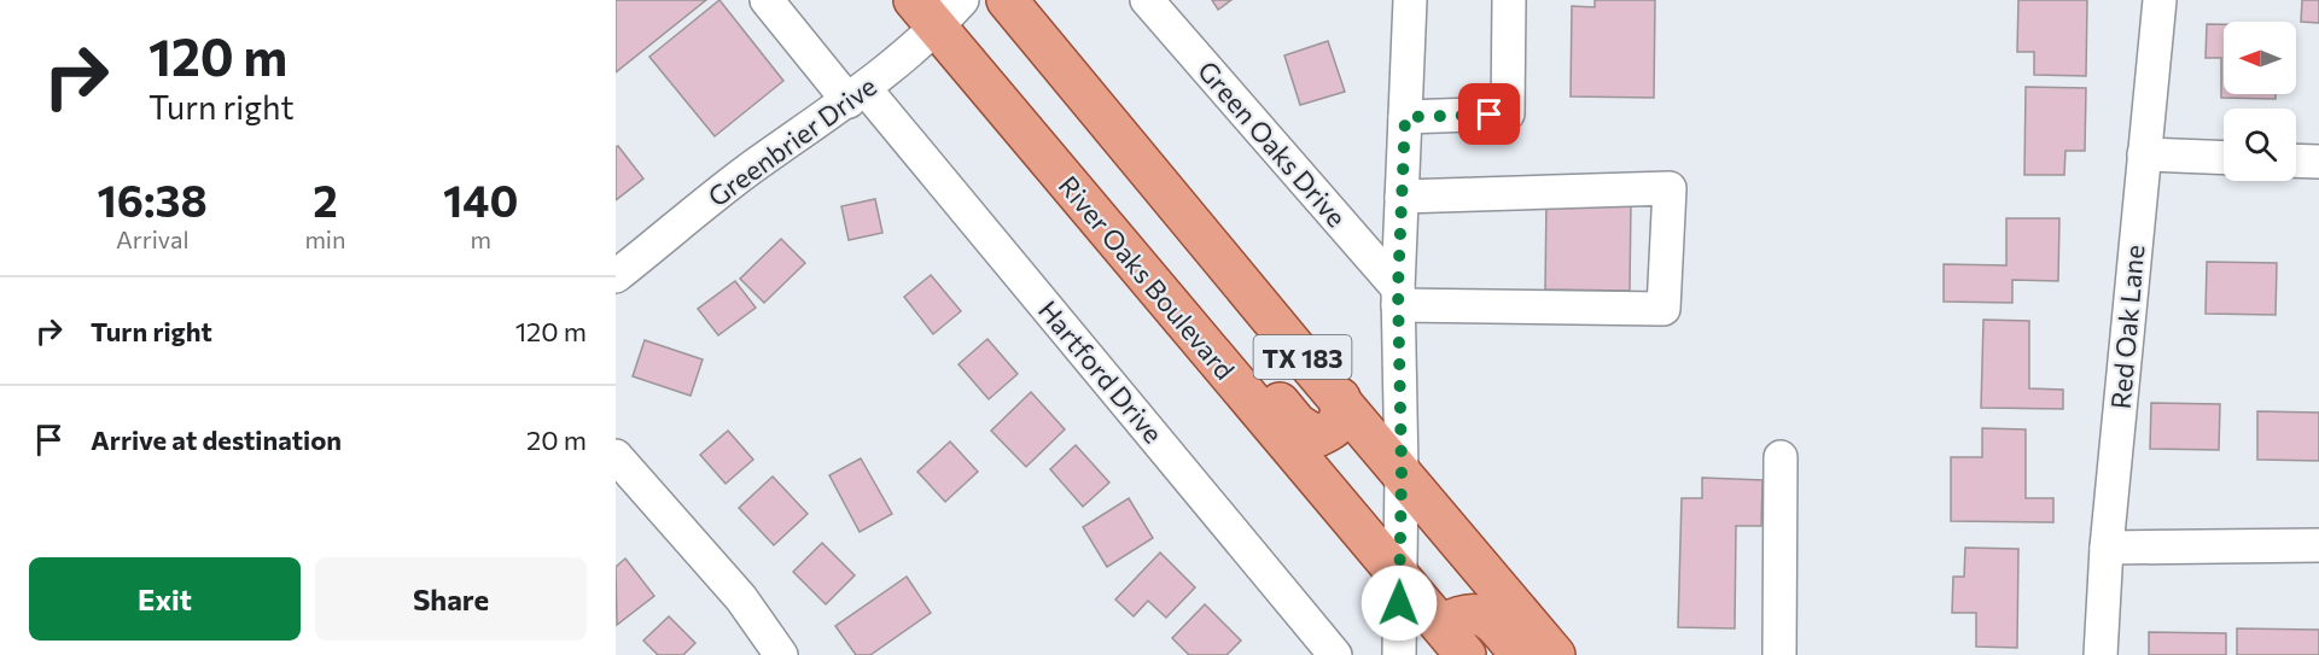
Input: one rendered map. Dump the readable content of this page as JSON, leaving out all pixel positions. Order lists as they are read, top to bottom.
{
  "streets": {
    "main road": ["River Oaks Boulevard", "TX 183"],
    "street": [
      "Greenbrier Drive",
      "Green Oaks Drive",
      "Red Oak Lane",
      "Hartford Drive"
    ]
  },
  "crossings": [
    ["Greenbrier Drive", "River Oaks Boulevard"],
    ["Greenbrier Drive", "Hartford Drive"]
  ],
  "north": "left",
  "page": {
    "turn": ["120 m", "Turn right"],
    "eta": [
      "16:38",
      "Arrival",
      "2",
      "min",
      "140",
      "m"
    ],
    "list": [
      {
        "name": "Turn right",
        "value": "120 m"
      },
      {
        "name": "Arrive at destination",
        "value": "20 m"
      }
    ],
    "buttons": ["Exit", "Share"]
  }
}
